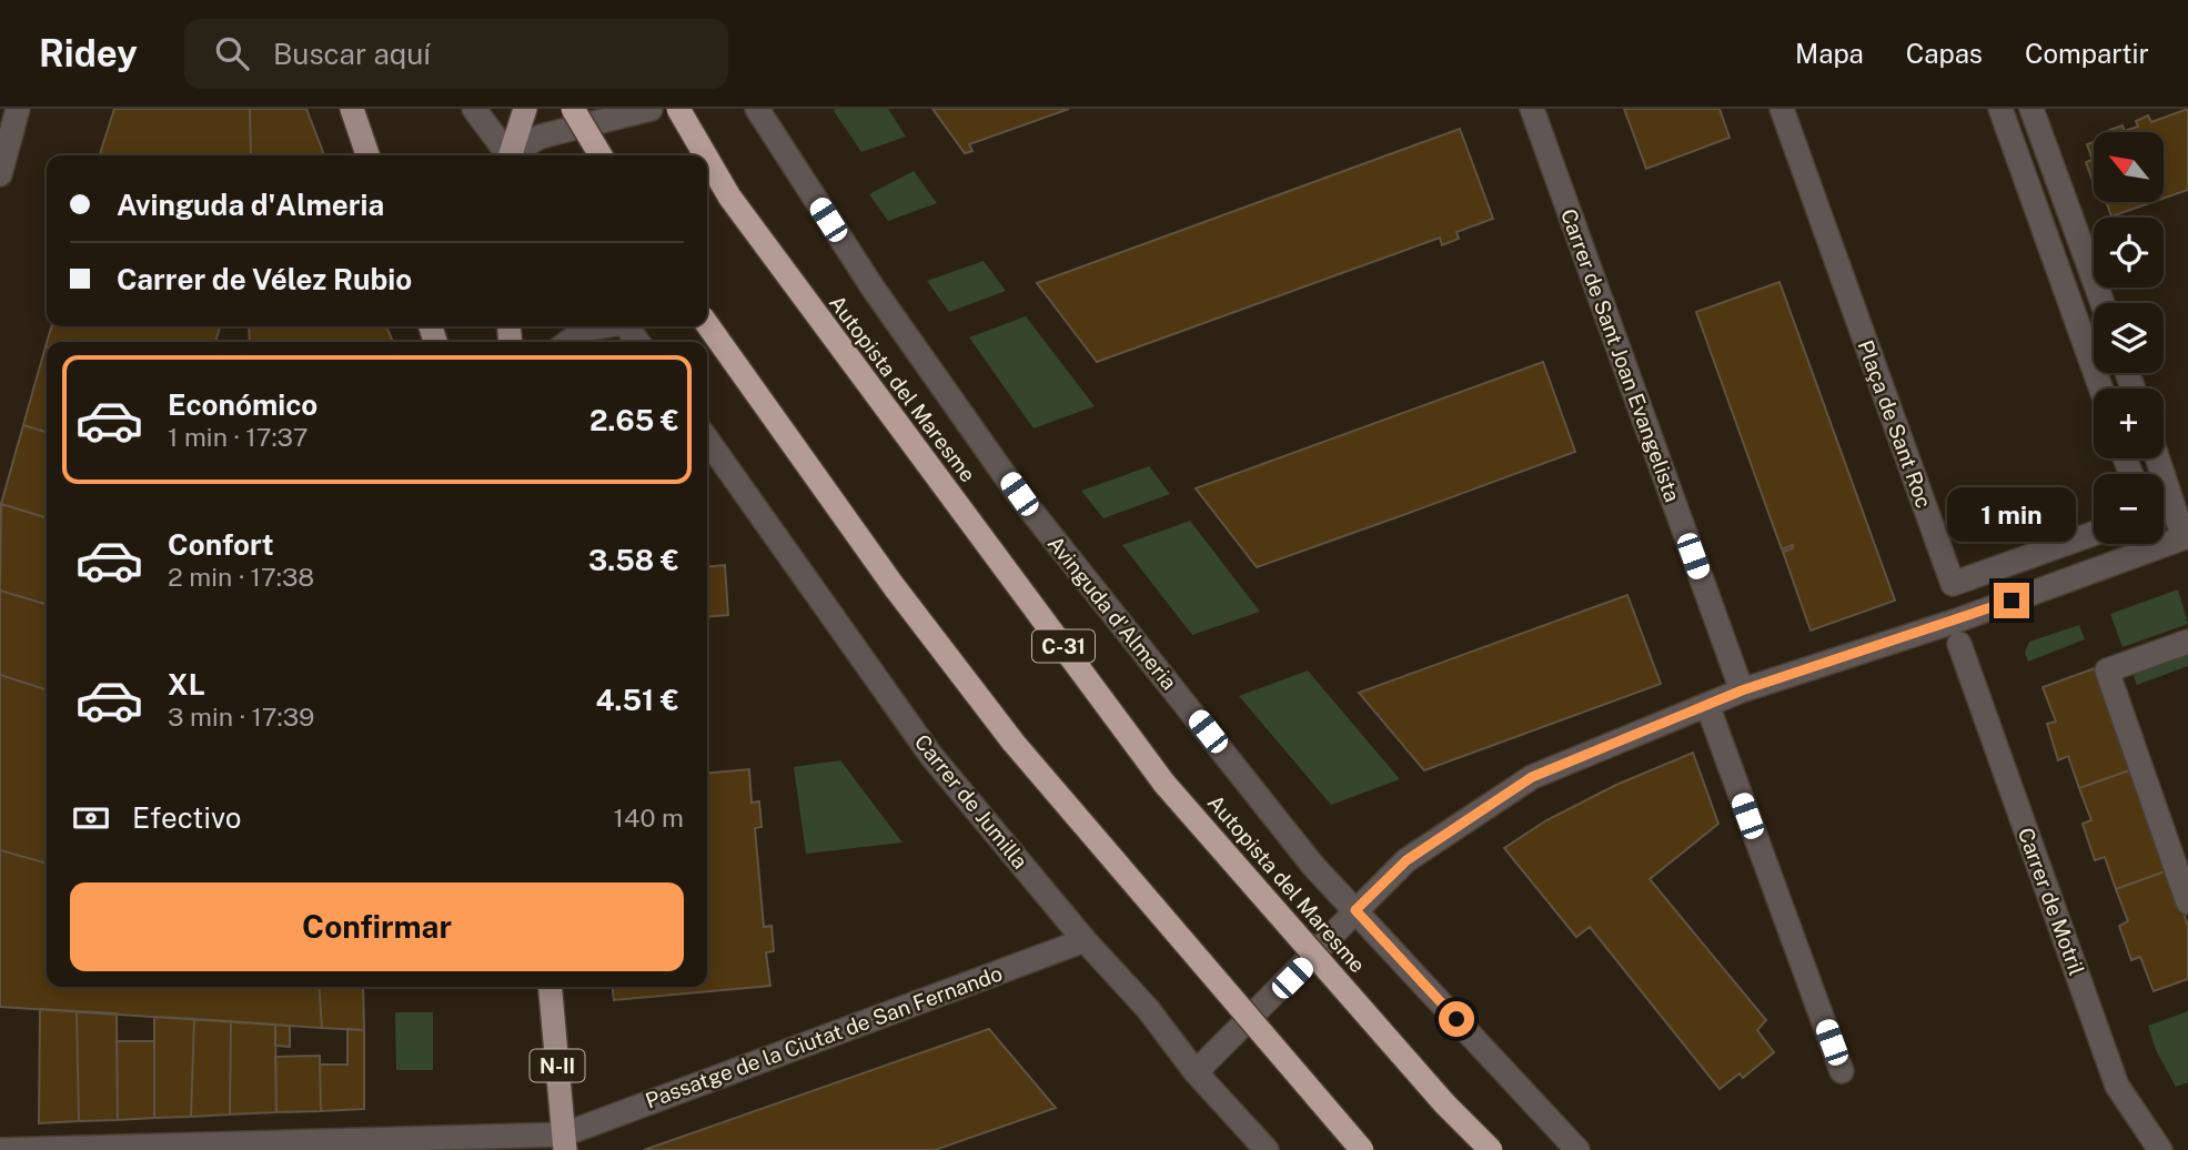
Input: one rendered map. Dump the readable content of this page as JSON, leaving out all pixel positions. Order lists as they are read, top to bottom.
{
  "streets": {
    "highway": ["Autopista del Maresme", "C-31"],
    "main road": ["N-II"],
    "street": [
      "Carrer de Sant Joan Evangelista",
      "Plaça de Sant Roc",
      "Avinguda d'Almeria",
      "Carrer de Jumilla",
      "Carrer de Motril",
      "Passatge de la Ciutat de San Fernando"
    ]
  },
  "crossings": [
    ["Carrer de Jumilla", "Passatge de la Ciutat de San Fernando"],
    ["Passatge de la Ciutat de San Fernando", "N-II"]
  ],
  "north": "top left",
  "page": {
    "header": "Ridey",
    "search": "Buscar aquí",
    "nav": ["Mapa", "Capas", "Compartir"],
    "map_buttons": ["+", "−"],
    "banner": ["Avinguda d'Almeria", "Carrer de Vélez Rubio"],
    "list": [
      {
        "name": "Económico",
        "note": "1 min · 17:37",
        "value": "2.65 €"
      },
      {
        "name": "Confort",
        "note": "2 min · 17:38",
        "value": "3.58 €"
      },
      {
        "name": "XL",
        "note": "3 min · 17:39",
        "value": "4.51 €"
      }
    ],
    "bubble": "1 min",
    "pay": ["Efectivo", "140 m"],
    "buttons": "Confirmar"
  }
}
